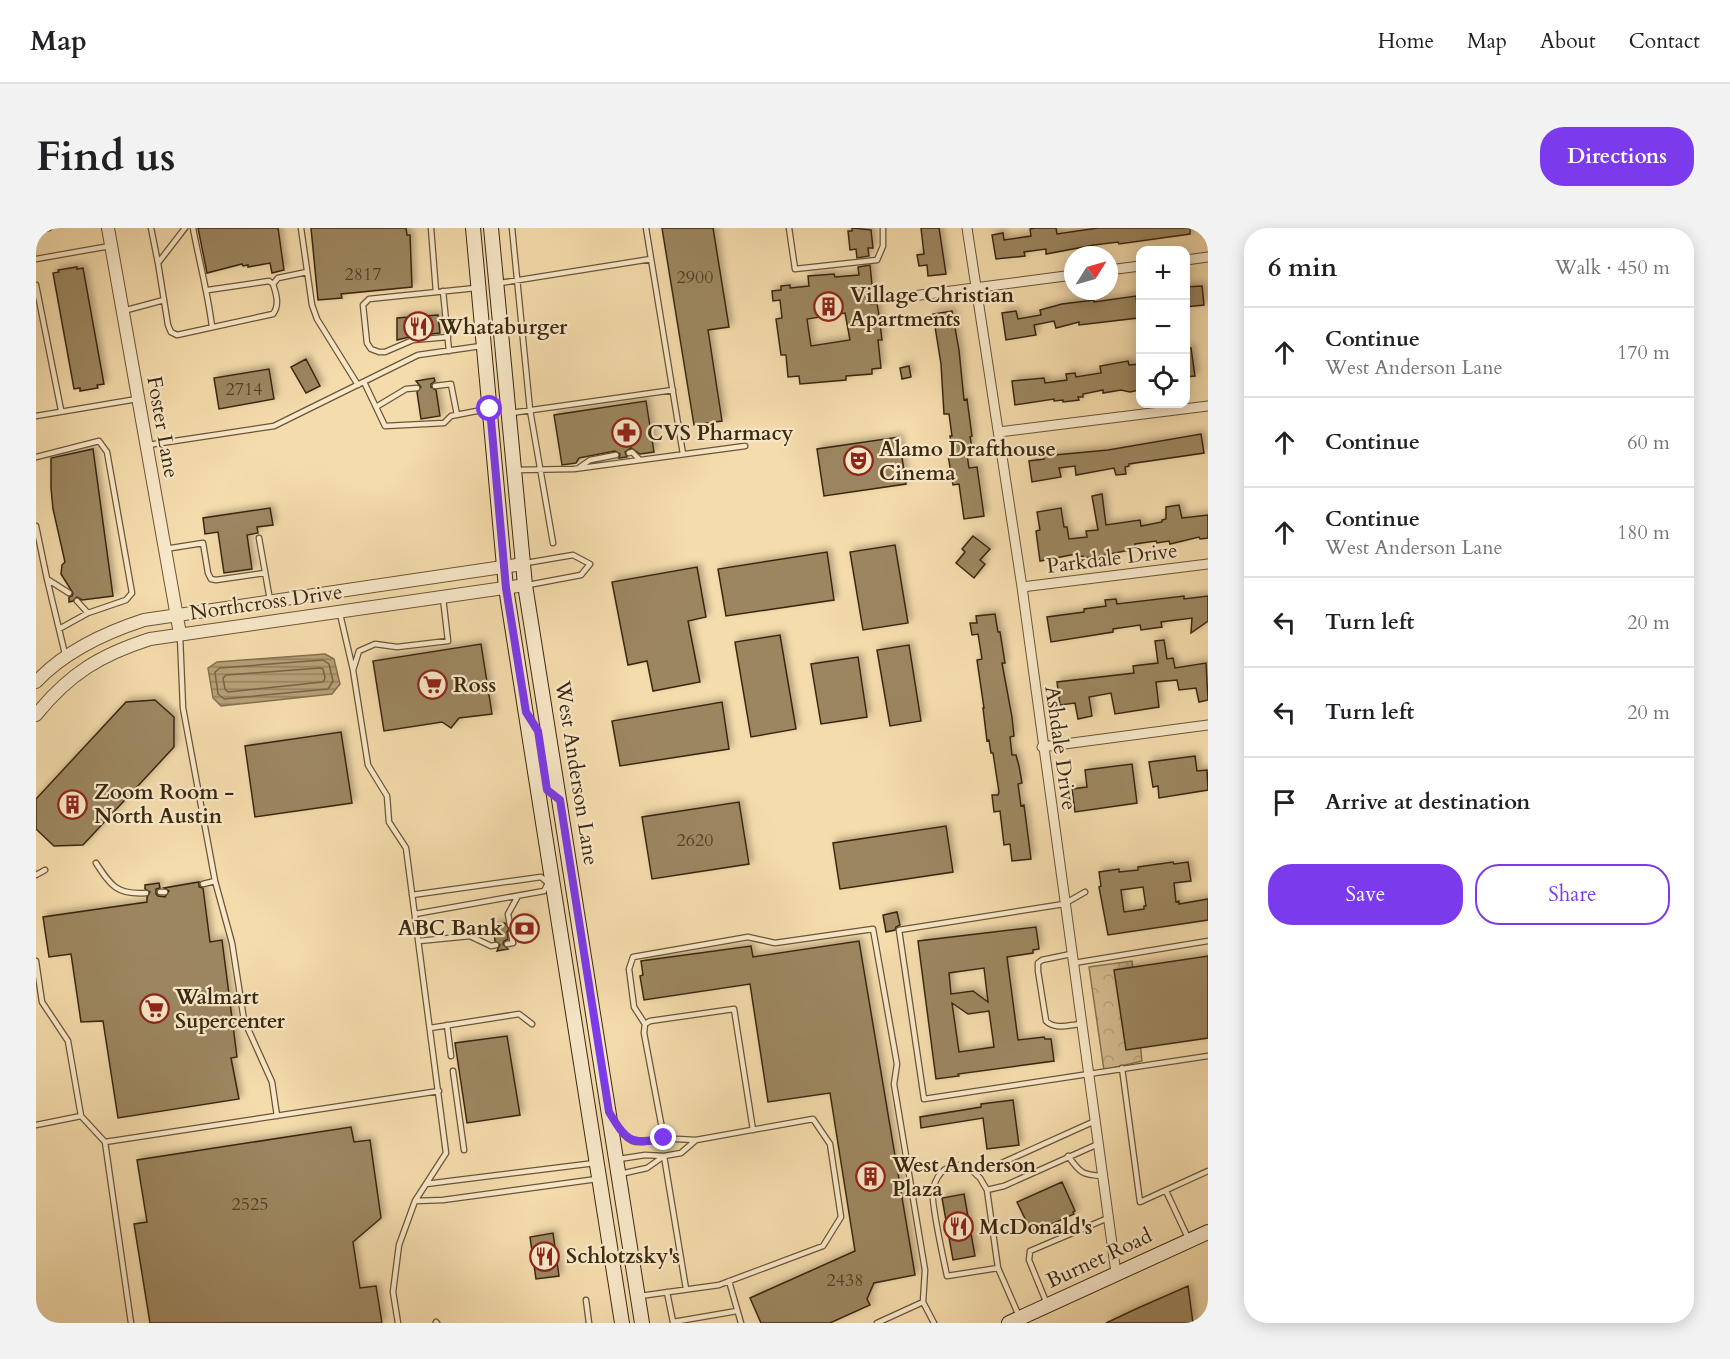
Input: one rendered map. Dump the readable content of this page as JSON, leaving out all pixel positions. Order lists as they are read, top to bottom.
{
  "streets": {
    "main road": ["West Anderson Lane", "Burnet Road"],
    "street": [
      "Foster Lane",
      "Parkdale Drive",
      "Northcross Drive",
      "Ashdale Drive"
    ]
  },
  "crossings": [
    ["Foster Lane", "Northcross Drive"],
    ["Parkdale Drive", "Ashdale Drive"],
    ["Northcross Drive", "West Anderson Lane"],
    ["Ashdale Drive", "Burnet Road"]
  ],
  "places": {
    "building": ["Village Christian Apartments", "Zoom Room - North Austin", "West Anderson Plaza"],
    "restaurant": ["Whataburger", "McDonald's", "Schlotzsky's"],
    "pharmacy": ["CVS Pharmacy"],
    "theatre": ["Alamo Drafthouse Cinema"],
    "supermarket": ["Ross", "Walmart Supercenter"],
    "bank": ["ABC Bank"]
  },
  "house_numbers": [
    "2817",
    "2900",
    "2714",
    "2620",
    "2525",
    "2438"
  ],
  "north": "top right",
  "page": {
    "header": "Map",
    "nav": [
      "Home",
      "Map",
      "About",
      "Contact"
    ],
    "buttons": [
      "Directions",
      ["Save", "Share"]
    ],
    "title": "Find us",
    "heading": ["6 min", "Walk · 450 m"],
    "map_buttons": ["+", "−"],
    "list": [
      ["Continue", "West Anderson Lane", "170 m"],
      ["Continue", "60 m"],
      ["Continue", "West Anderson Lane", "180 m"],
      ["Turn left", "20 m"],
      ["Turn left", "20 m"],
      "Arrive at destination"
    ]
  }
}
